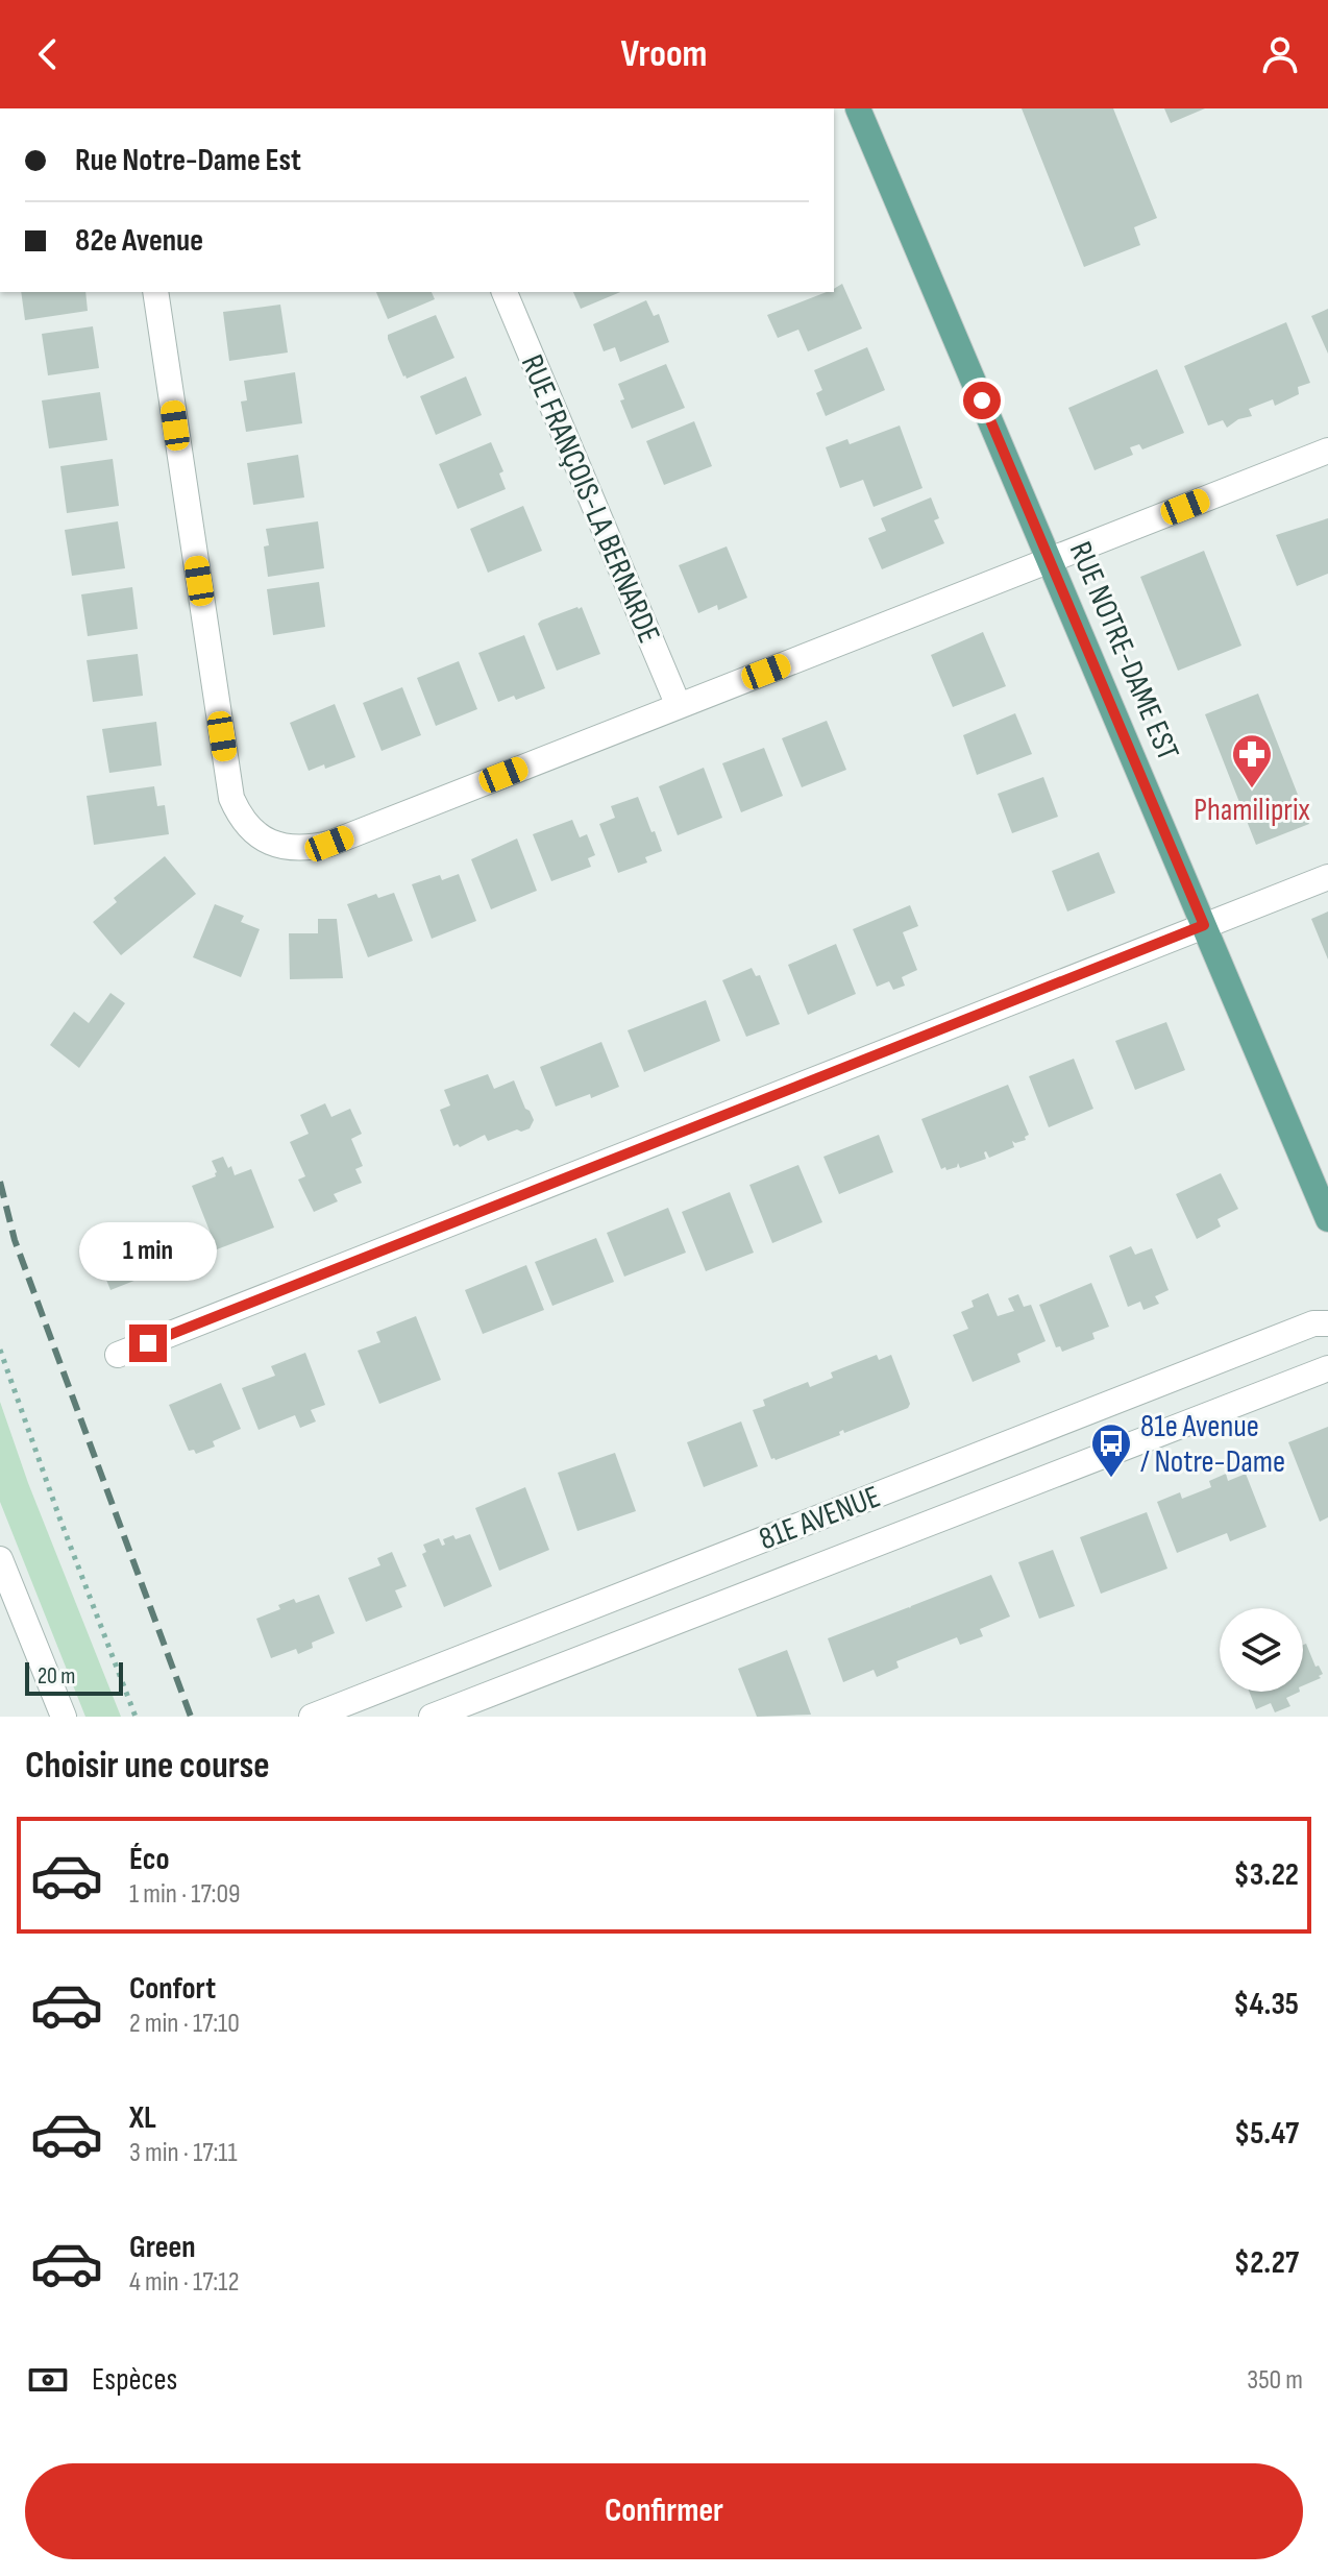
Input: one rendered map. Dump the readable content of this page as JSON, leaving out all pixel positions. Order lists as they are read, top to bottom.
{
  "streets": {
    "main road": ["RUE NOTRE-DAME EST"],
    "street": ["RUE FRANÇOIS-LA BERNARDE", "81E AVENUE"]
  },
  "places": {
    "pharmacy": ["Phamiliprix"],
    "bus stop": ["81e Avenue / Notre-Dame"]
  },
  "scale_bar": "20 m",
  "page": {
    "header": "Vroom",
    "banner": ["Rue Notre-Dame Est", "82e Avenue"],
    "bubble": "1 min",
    "scale": "20 m",
    "heading": "Choisir une course",
    "list": [
      {
        "name": "Éco",
        "note": "1 min · 17:09",
        "value": "$3.22"
      },
      {
        "name": "Confort",
        "note": "2 min · 17:10",
        "value": "$4.35"
      },
      {
        "name": "XL",
        "note": "3 min · 17:11",
        "value": "$5.47"
      },
      {
        "name": "Green",
        "note": "4 min · 17:12",
        "value": "$2.27"
      }
    ],
    "pay": ["Espèces", "350 m"],
    "buttons": "Confirmer"
  }
}
